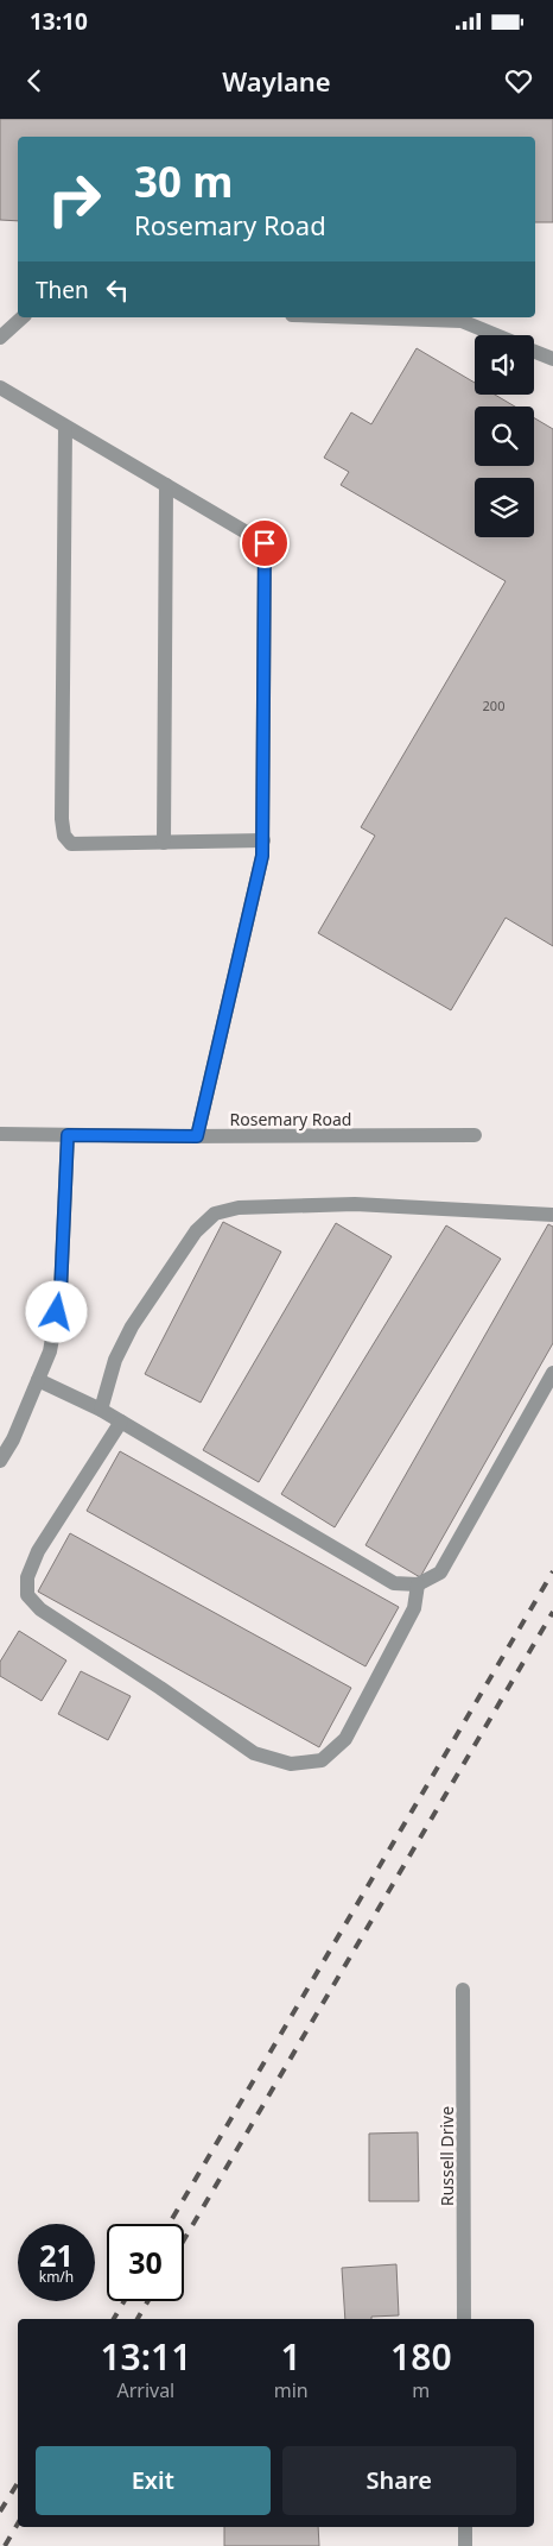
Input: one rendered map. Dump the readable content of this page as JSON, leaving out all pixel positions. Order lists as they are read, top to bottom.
{
  "streets": {
    "street": ["Rosemary Road", "Russell Drive"]
  },
  "house_numbers": ["200"],
  "page": {
    "status": "13:10",
    "header": "Waylane",
    "turn": ["30 m", "Rosemary Road"],
    "then": "Then",
    "speed": "21 km/h",
    "limit": "30",
    "eta": [
      "13:11",
      "Arrival",
      "1",
      "min",
      "180",
      "m"
    ],
    "buttons": ["Exit", "Share"]
  }
}
